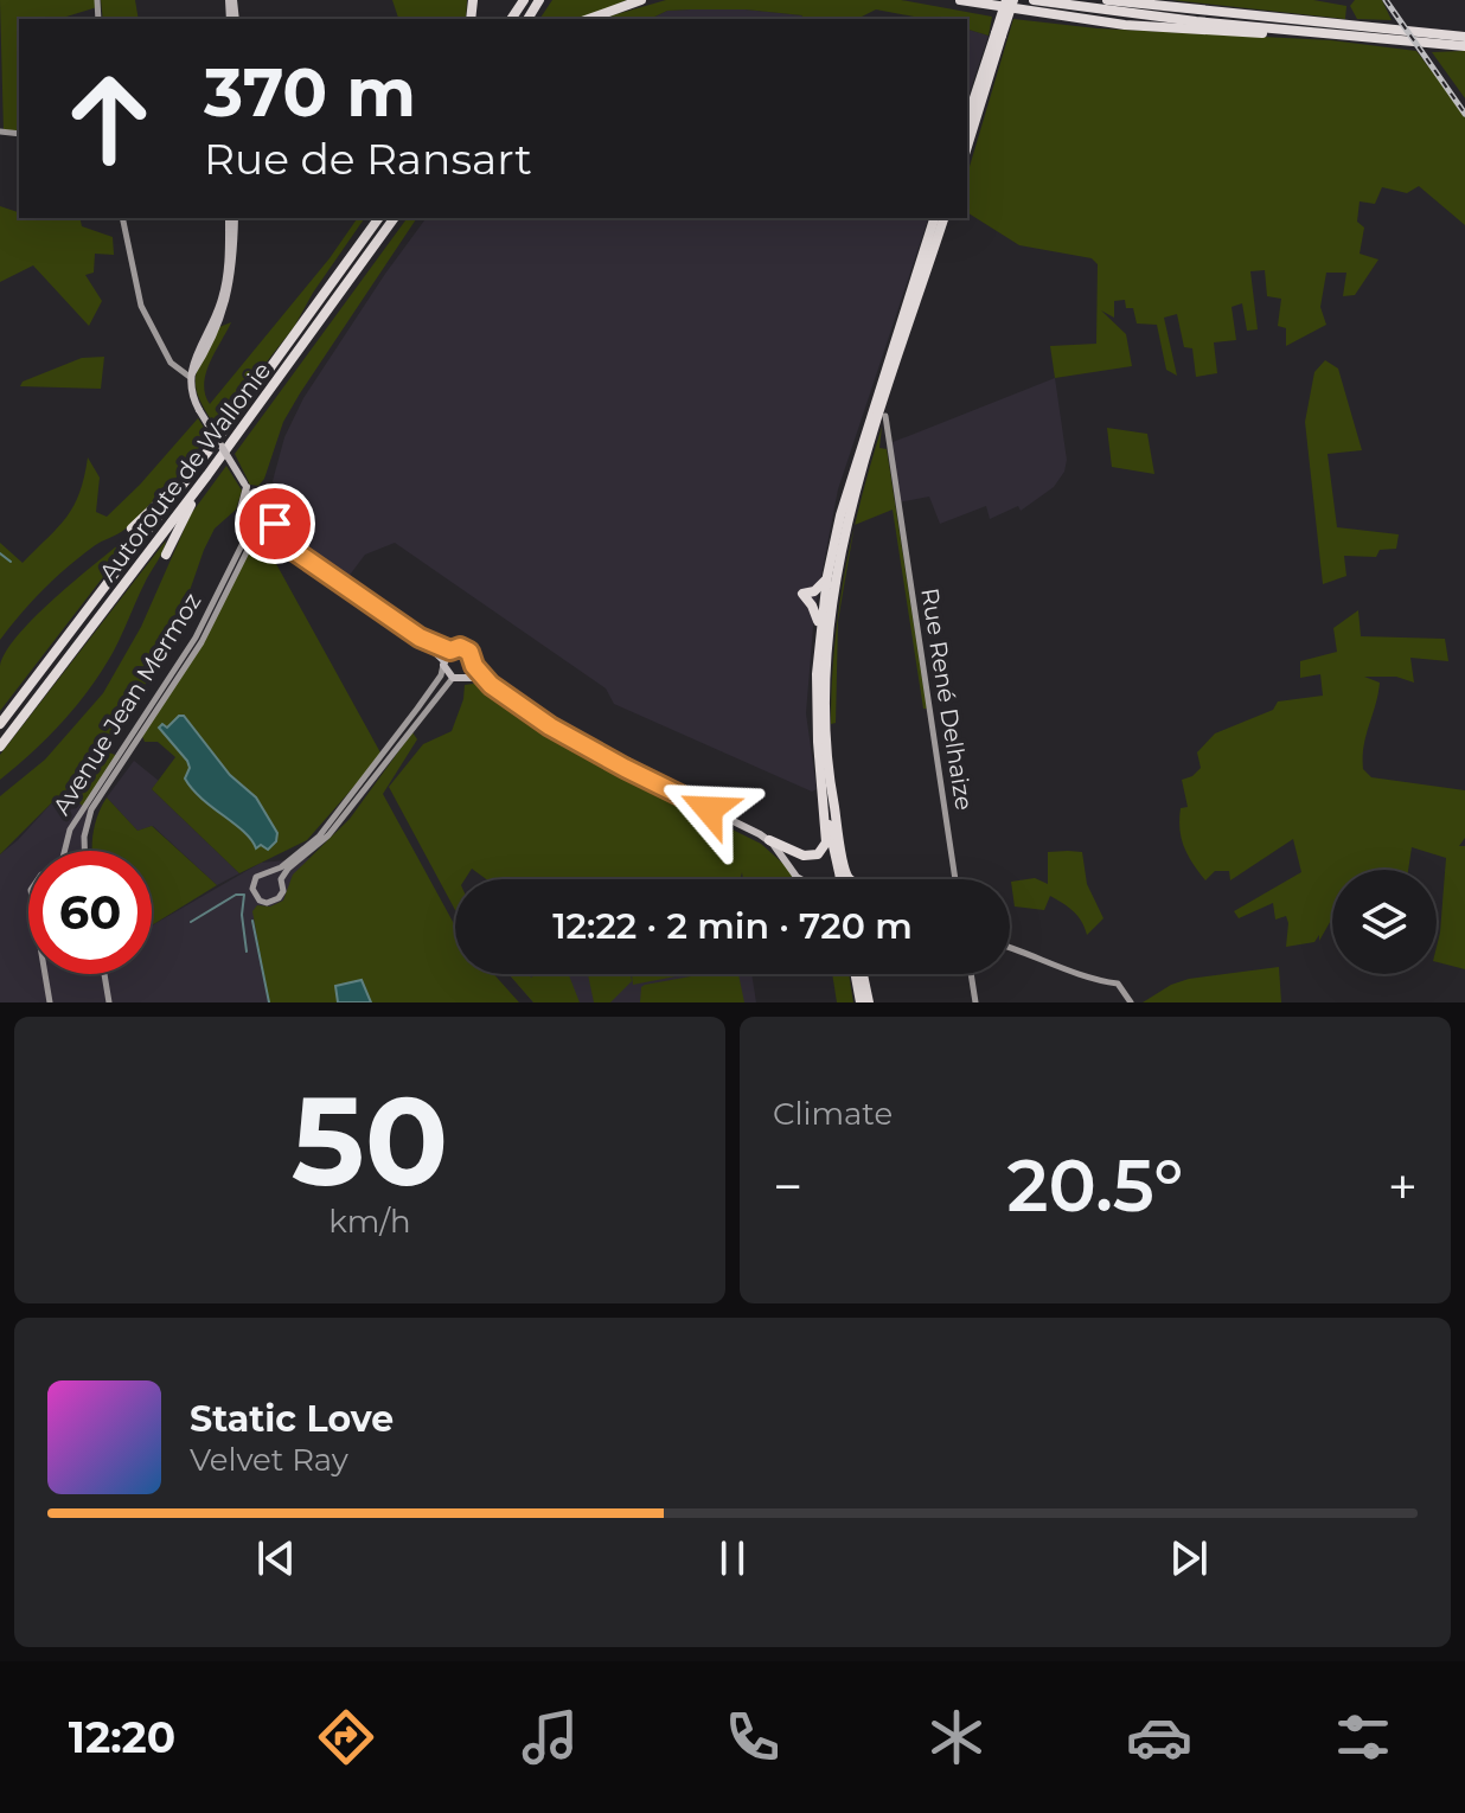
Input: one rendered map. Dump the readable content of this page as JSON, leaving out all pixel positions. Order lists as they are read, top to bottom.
{
  "streets": {
    "highway": ["Autoroute de Wallonie"],
    "street": ["Rue René Delhaize", "Avenue Jean Mermoz"]
  },
  "page": {
    "turn": ["370 m", "Rue de Ransart"],
    "limit": "60",
    "trip": "12:22 · 2 min · 720 m",
    "tile": [
      ["50", "km/h"],
      "Climate"
    ],
    "heat": ["−", "20.5°", "+"],
    "song": ["Static Love", "Velvet Ray"],
    "tabs": "12:20"
  }
}
